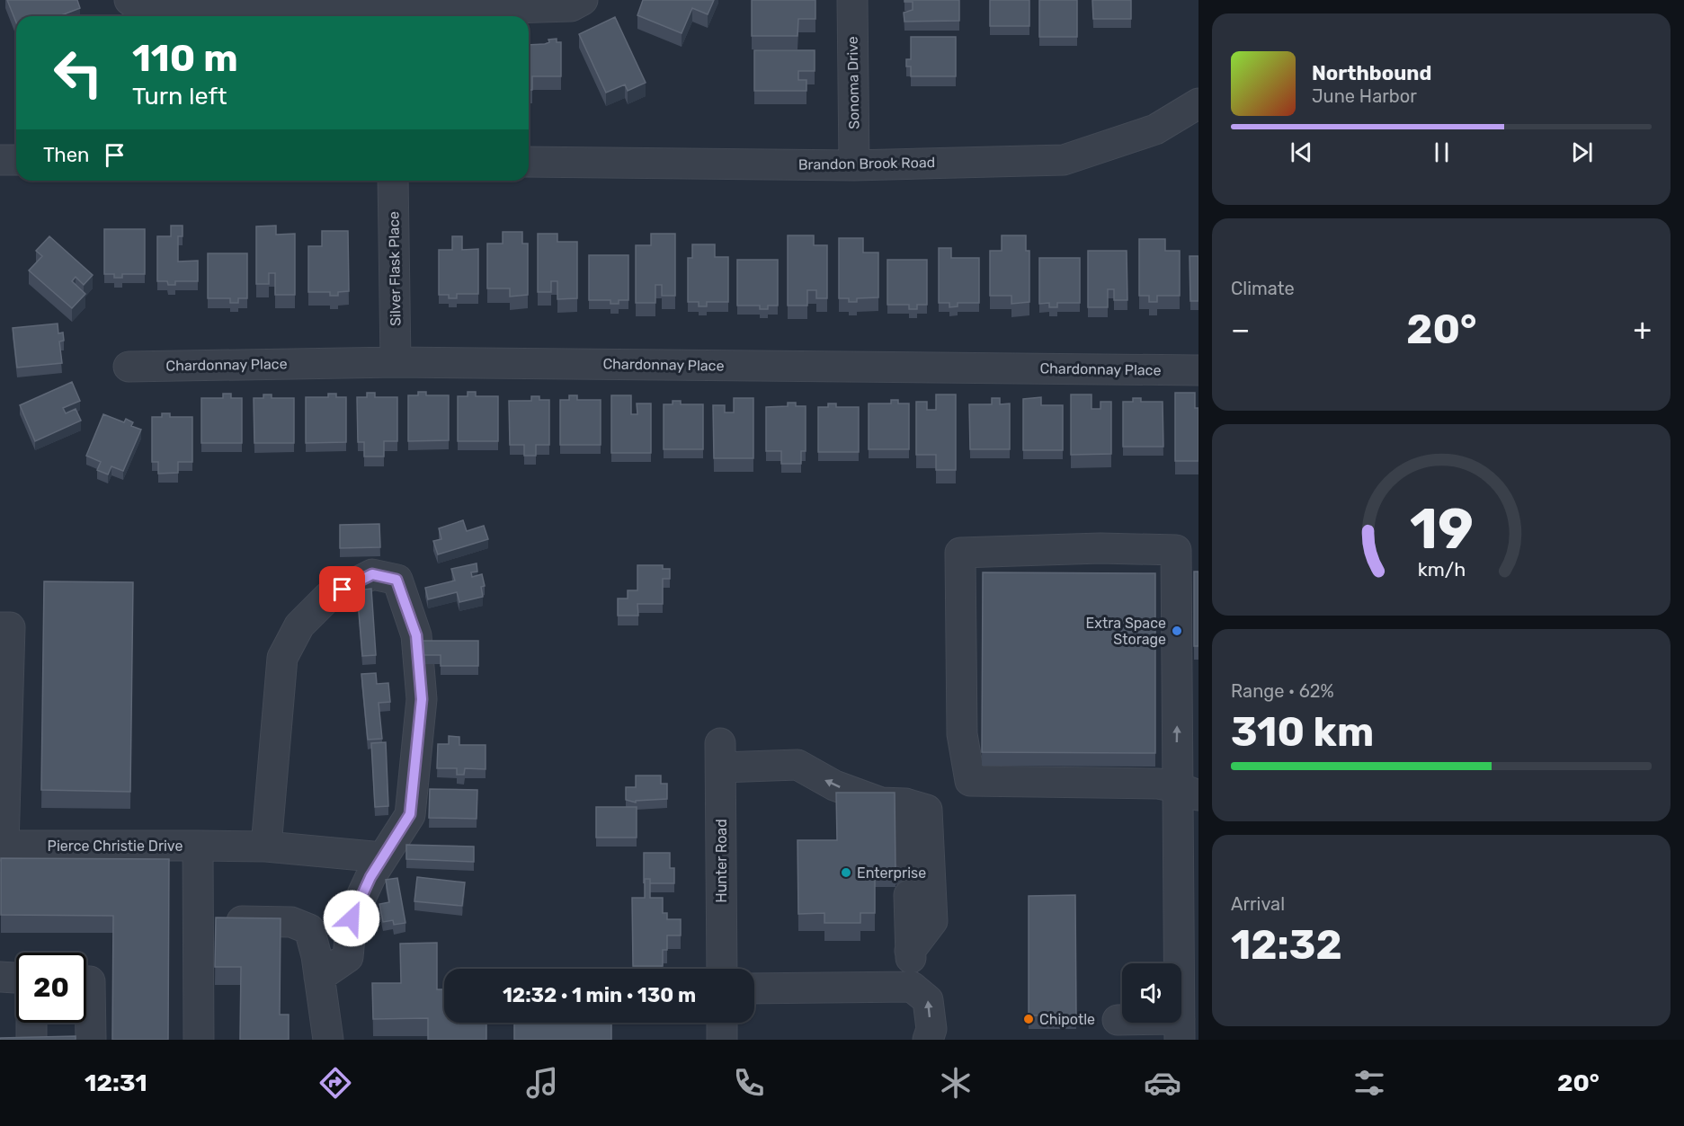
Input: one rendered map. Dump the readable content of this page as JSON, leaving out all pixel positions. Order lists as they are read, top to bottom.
{
  "streets": {
    "street": [
      "Sonoma Drive",
      "Brandon Brook Road",
      "Silver Flask Place",
      "Chardonnay Place",
      "Pierce Christie Drive",
      "Hunter Road"
    ]
  },
  "crossings": [
    ["Sonoma Drive", "Brandon Brook Road"],
    ["Silver Flask Place", "Chardonnay Place"]
  ],
  "places": ["Extra Space Storage", "Enterprise", "Chipotle"],
  "page": {
    "turn": ["110 m", "Turn left"],
    "song": ["Northbound", "June Harbor"],
    "then": "Then",
    "tile": [
      "Climate",
      ["Range · 62%", "310 km"],
      ["Arrival", "12:32"]
    ],
    "heat": ["−", "20°", "+"],
    "limit": "20",
    "trip": "12:32 · 1 min · 130 m",
    "tabs": ["12:31", "20°"],
    "gauge": ["19", "km/h"]
  }
}
